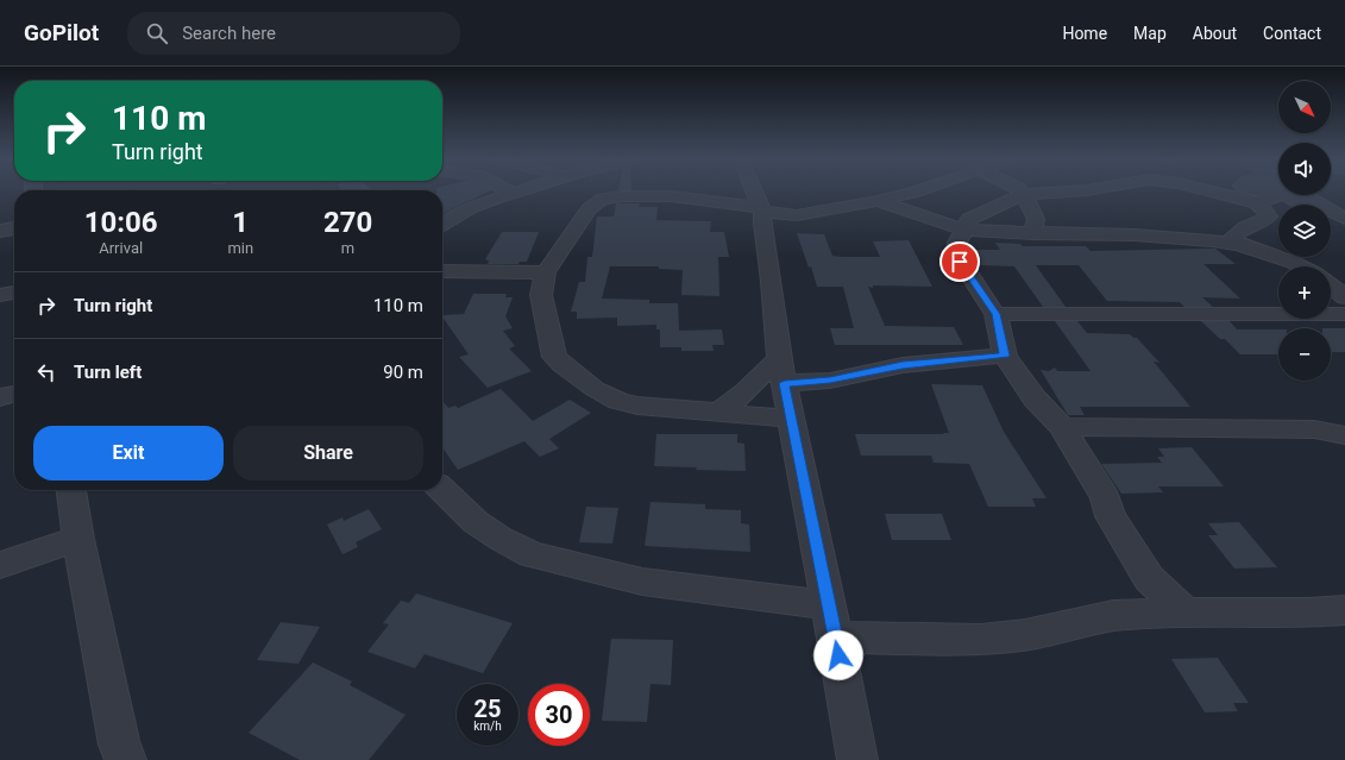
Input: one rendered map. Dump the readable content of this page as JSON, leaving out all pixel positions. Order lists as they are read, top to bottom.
{
  "north": "bottom right",
  "page": {
    "header": "GoPilot",
    "search": "Search here",
    "nav": [
      "Home",
      "Map",
      "About",
      "Contact"
    ],
    "map_buttons": ["+", "−"],
    "turn": ["110 m", "Turn right"],
    "eta": [
      "10:06",
      "Arrival",
      "1",
      "min",
      "270",
      "m"
    ],
    "list": [
      {
        "name": "Turn right",
        "value": "110 m"
      },
      {
        "name": "Turn left",
        "value": "90 m"
      }
    ],
    "buttons": ["Exit", "Share"],
    "speed": "25 km/h",
    "limit": "30"
  }
}
